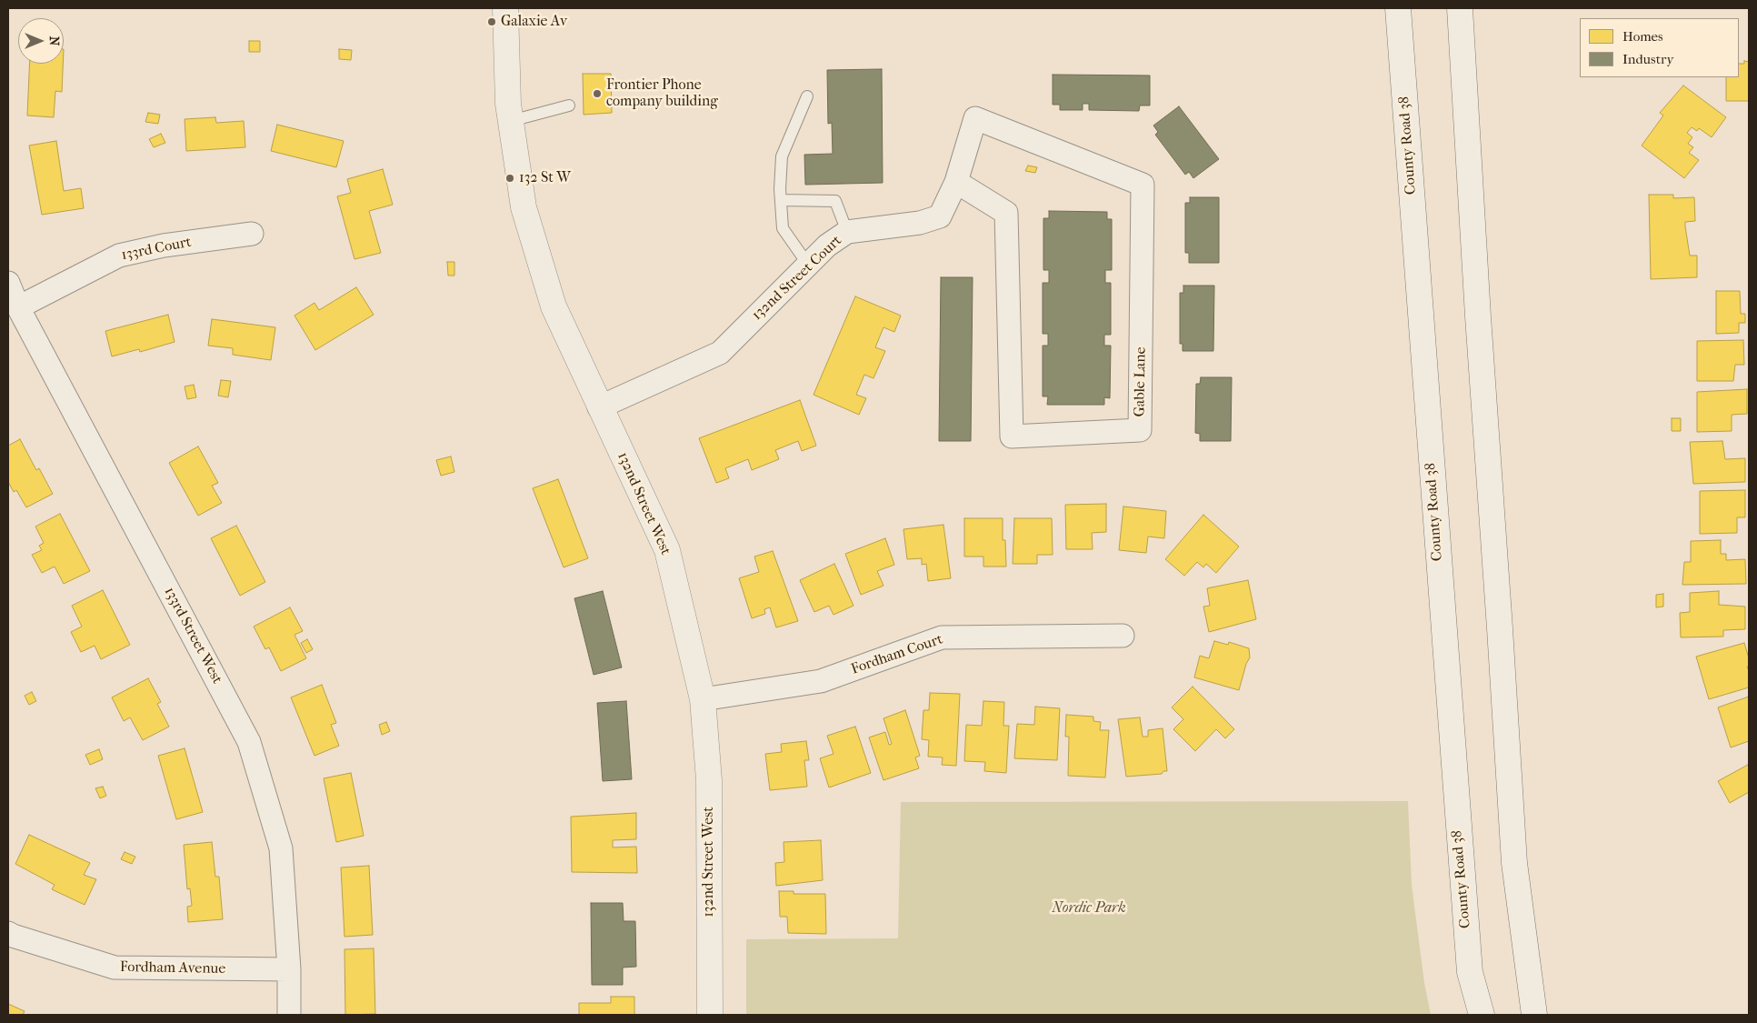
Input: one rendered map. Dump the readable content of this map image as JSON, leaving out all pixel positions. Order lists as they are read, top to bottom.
{
  "streets": {
    "main road": ["County Road 38", "132nd Street West"],
    "street": [
      "133rd Court",
      "132nd Street Court",
      "Gable Lane",
      "133rd Street West",
      "Fordham Court",
      "Fordham Avenue"
    ]
  },
  "crossings": [
    ["133rd Court", "133rd Street West"],
    ["132nd Street Court", "Gable Lane"],
    ["132nd Street Court", "132nd Street West"],
    ["132nd Street West", "Fordham Court"],
    ["133rd Street West", "Fordham Avenue"]
  ],
  "parks": ["Nordic Park"],
  "places": ["Galaxie Av", "Frontier Phone company building", "132 St W"],
  "legend": ["Homes", "Industry"],
  "north": "right"
}
